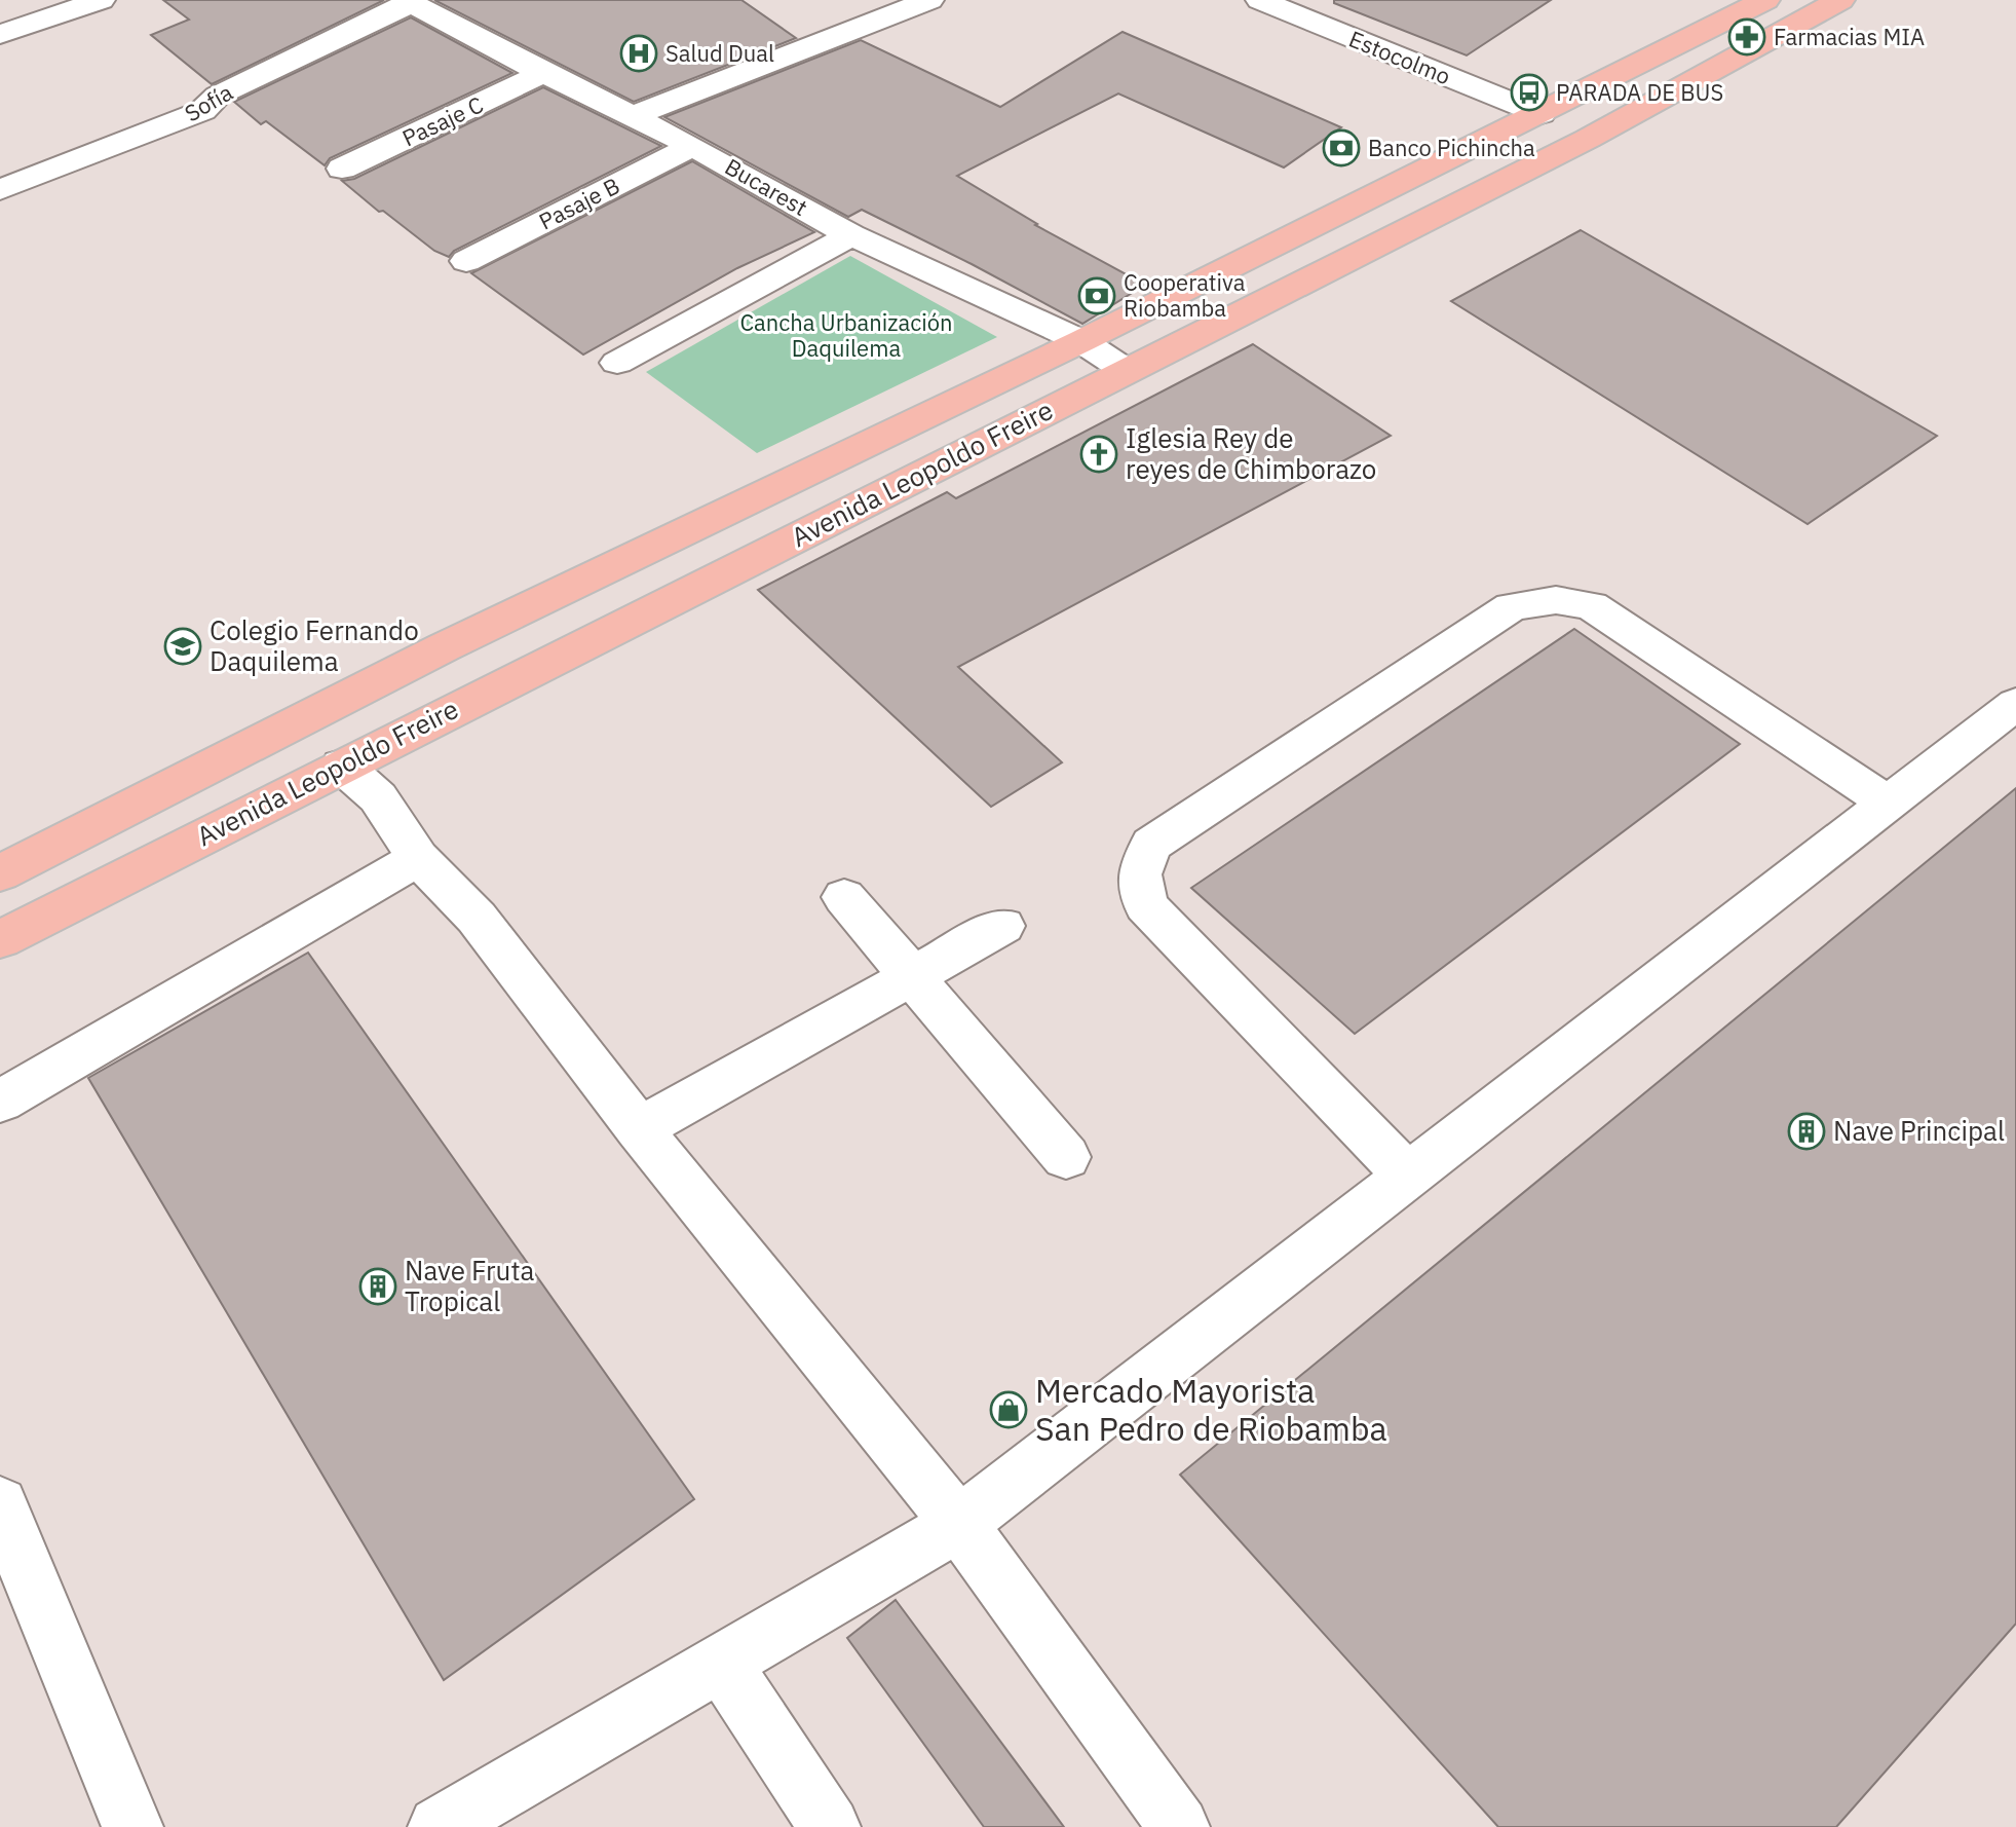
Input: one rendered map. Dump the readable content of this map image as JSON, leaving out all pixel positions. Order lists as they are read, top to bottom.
{
  "streets": {
    "main road": ["Avenida Leopoldo Freire"],
    "street": [
      "Estocolmo",
      "Sofía",
      "Pasaje C",
      "Bucarest",
      "Pasaje B"
    ]
  },
  "crossings": [
    ["Estocolmo", "Avenida Leopoldo Freire"],
    ["Sofía", "Bucarest"],
    ["Pasaje C", "Bucarest"],
    ["Bucarest", "Pasaje B"],
    ["Bucarest", "Avenida Leopoldo Freire"]
  ],
  "parks": ["Cancha Urbanización Daquilema"],
  "places": {
    "pharmacy": ["Farmacias MIA"],
    "hospital": ["Salud Dual"],
    "bus stop": ["PARADA DE BUS"],
    "bank": ["Banco Pichincha", "Cooperativa Riobamba"],
    "church": ["Iglesia Rey de reyes de Chimborazo"],
    "school or university": ["Colegio Fernando Daquilema"],
    "building": ["Nave Principal", "Nave Fruta Tropical"],
    "shop": ["Mercado Mayorista San Pedro de Riobamba"]
  }
}
